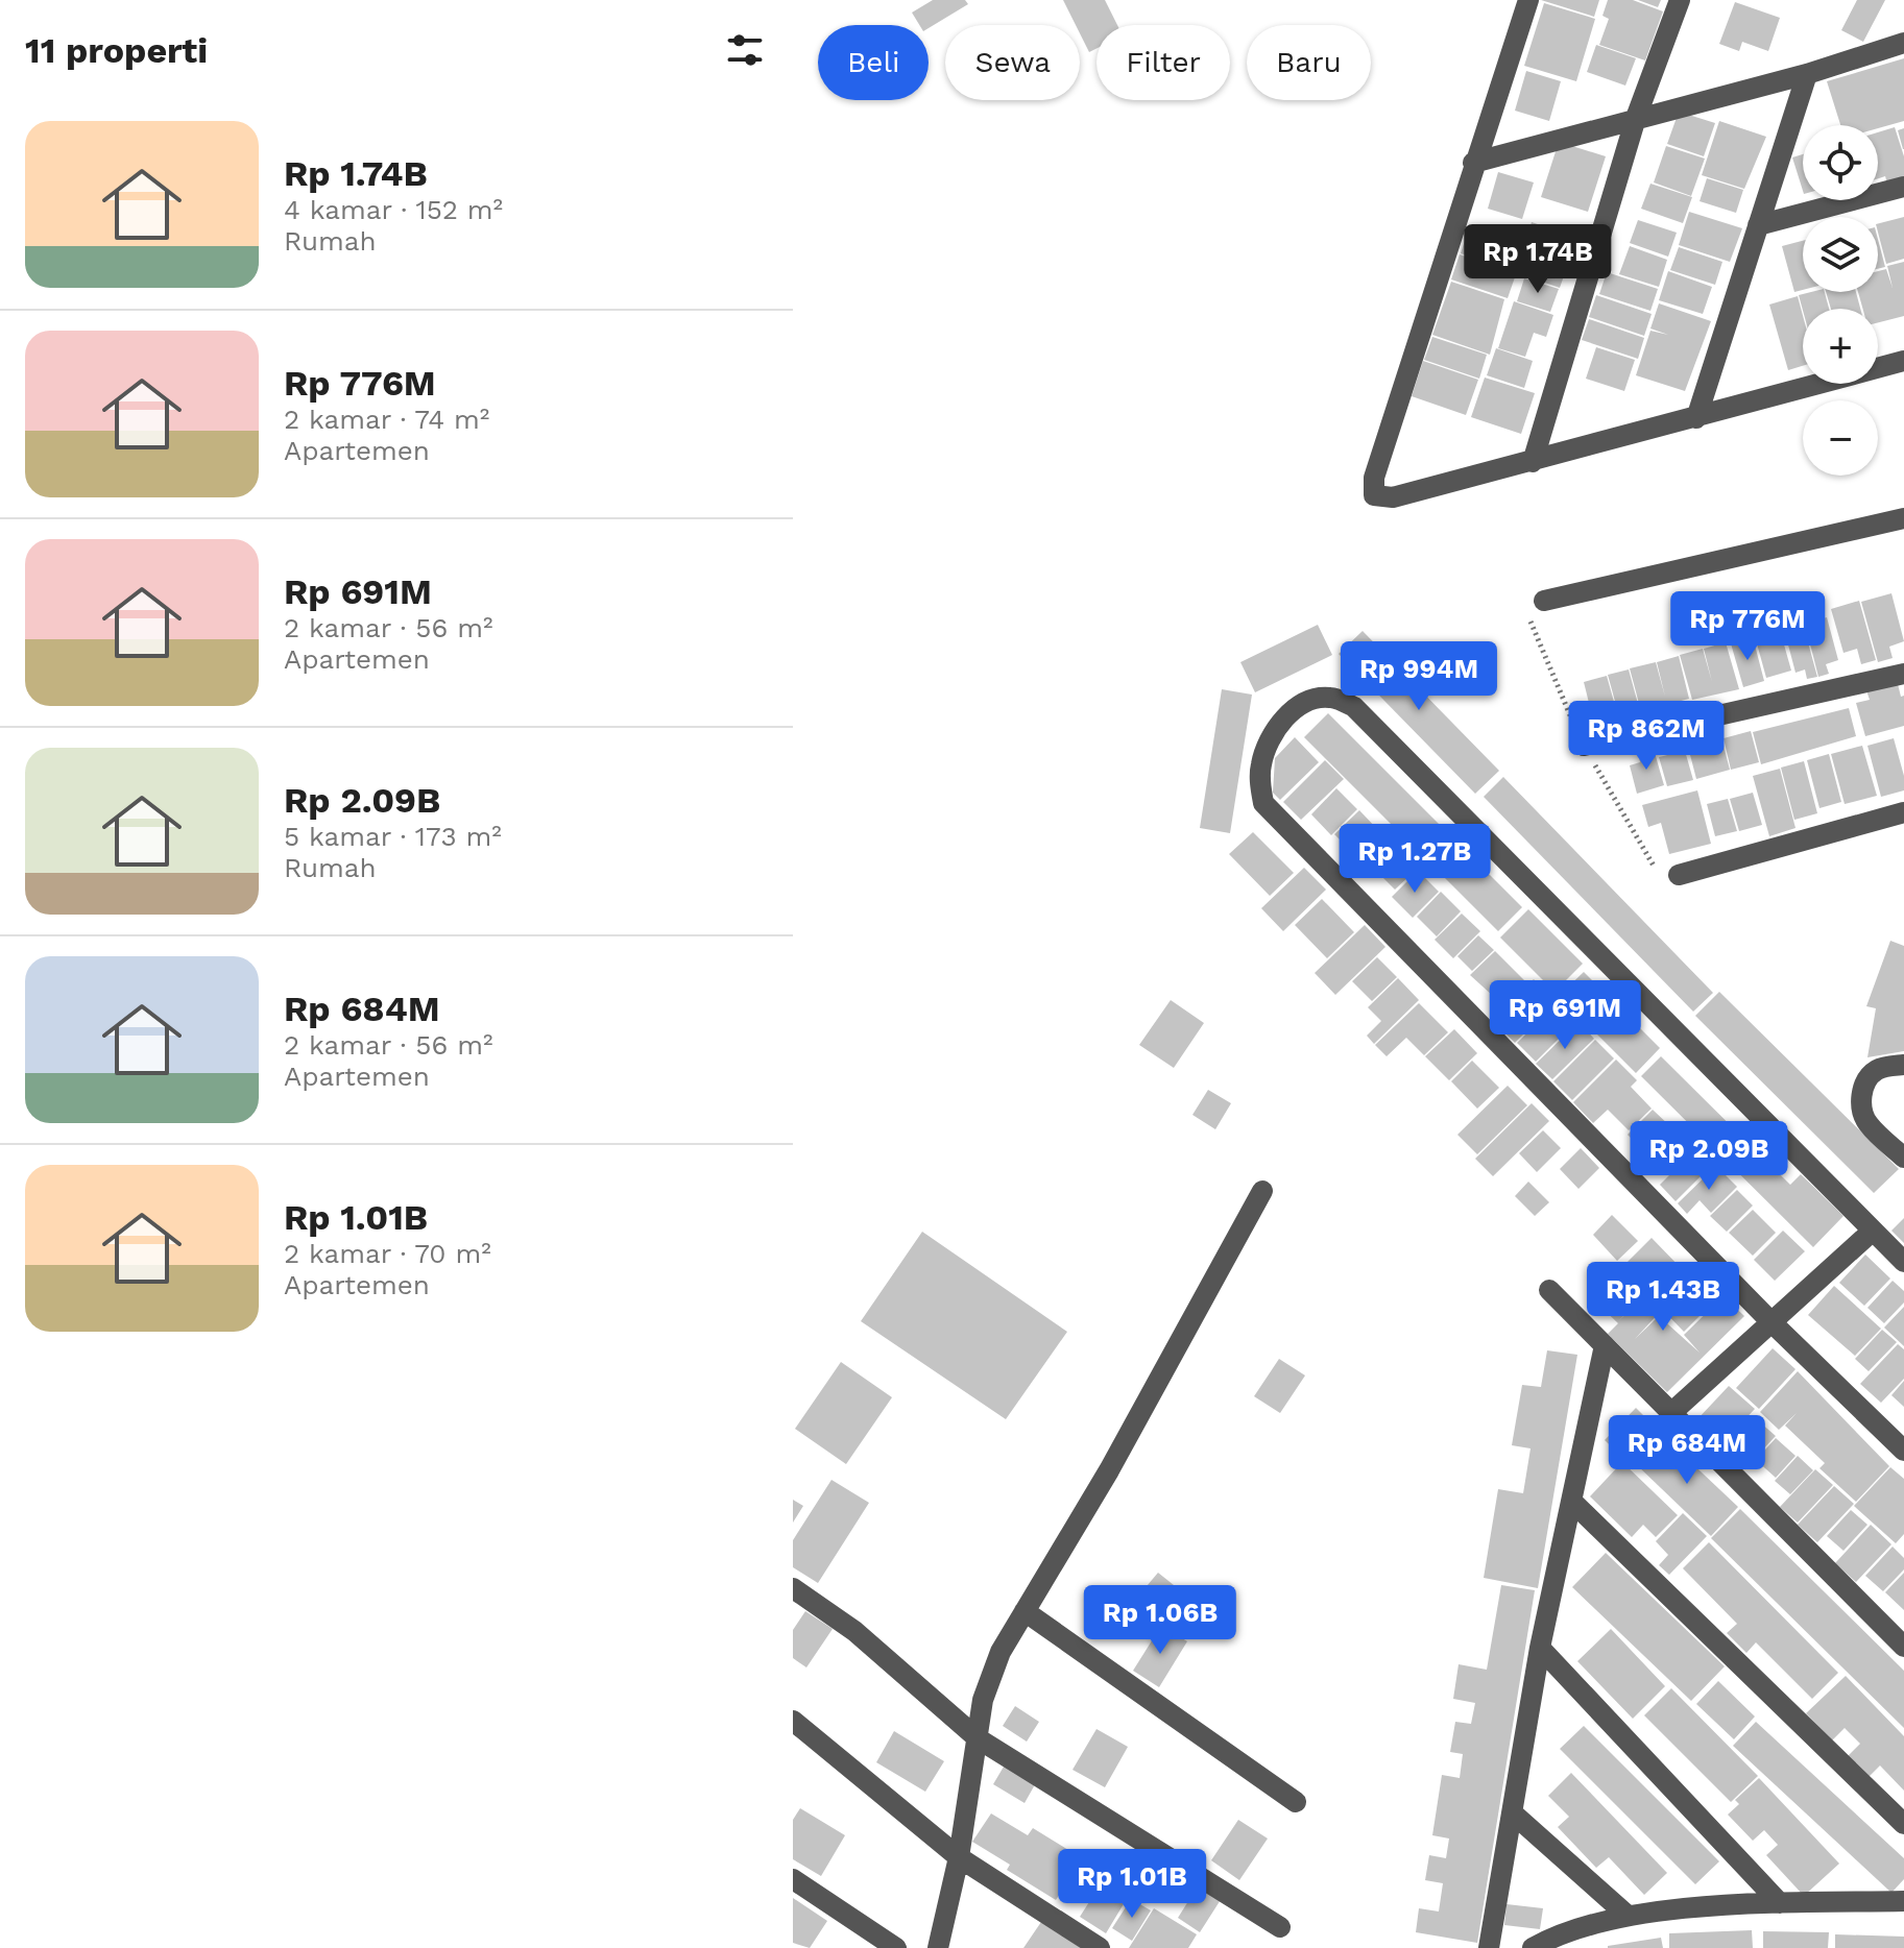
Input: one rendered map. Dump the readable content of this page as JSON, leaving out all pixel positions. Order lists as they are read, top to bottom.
{
  "page": {
    "heading": "11 properti",
    "chip": [
      "Beli",
      "Sewa",
      "Filter",
      "Baru"
    ],
    "list": [
      {
        "name": "Rp 1.74B",
        "note": "4 kamar · 152 m² · Rumah"
      },
      {
        "name": "Rp 776M",
        "note": "2 kamar · 74 m² · Apartemen"
      },
      {
        "name": "Rp 691M",
        "note": "2 kamar · 56 m² · Apartemen"
      },
      {
        "name": "Rp 2.09B",
        "note": "5 kamar · 173 m² · Rumah"
      },
      {
        "name": "Rp 684M",
        "note": "2 kamar · 56 m² · Apartemen"
      },
      {
        "name": "Rp 1.01B",
        "note": "2 kamar · 70 m² · Apartemen"
      }
    ],
    "map_buttons": ["+", "−"],
    "price": [
      "Rp 1.74B",
      "Rp 776M",
      "Rp 994M",
      "Rp 862M",
      "Rp 1.27B",
      "Rp 691M",
      "Rp 2.09B",
      "Rp 1.43B",
      "Rp 684M",
      "Rp 1.06B",
      "Rp 1.01B"
    ]
  }
}
